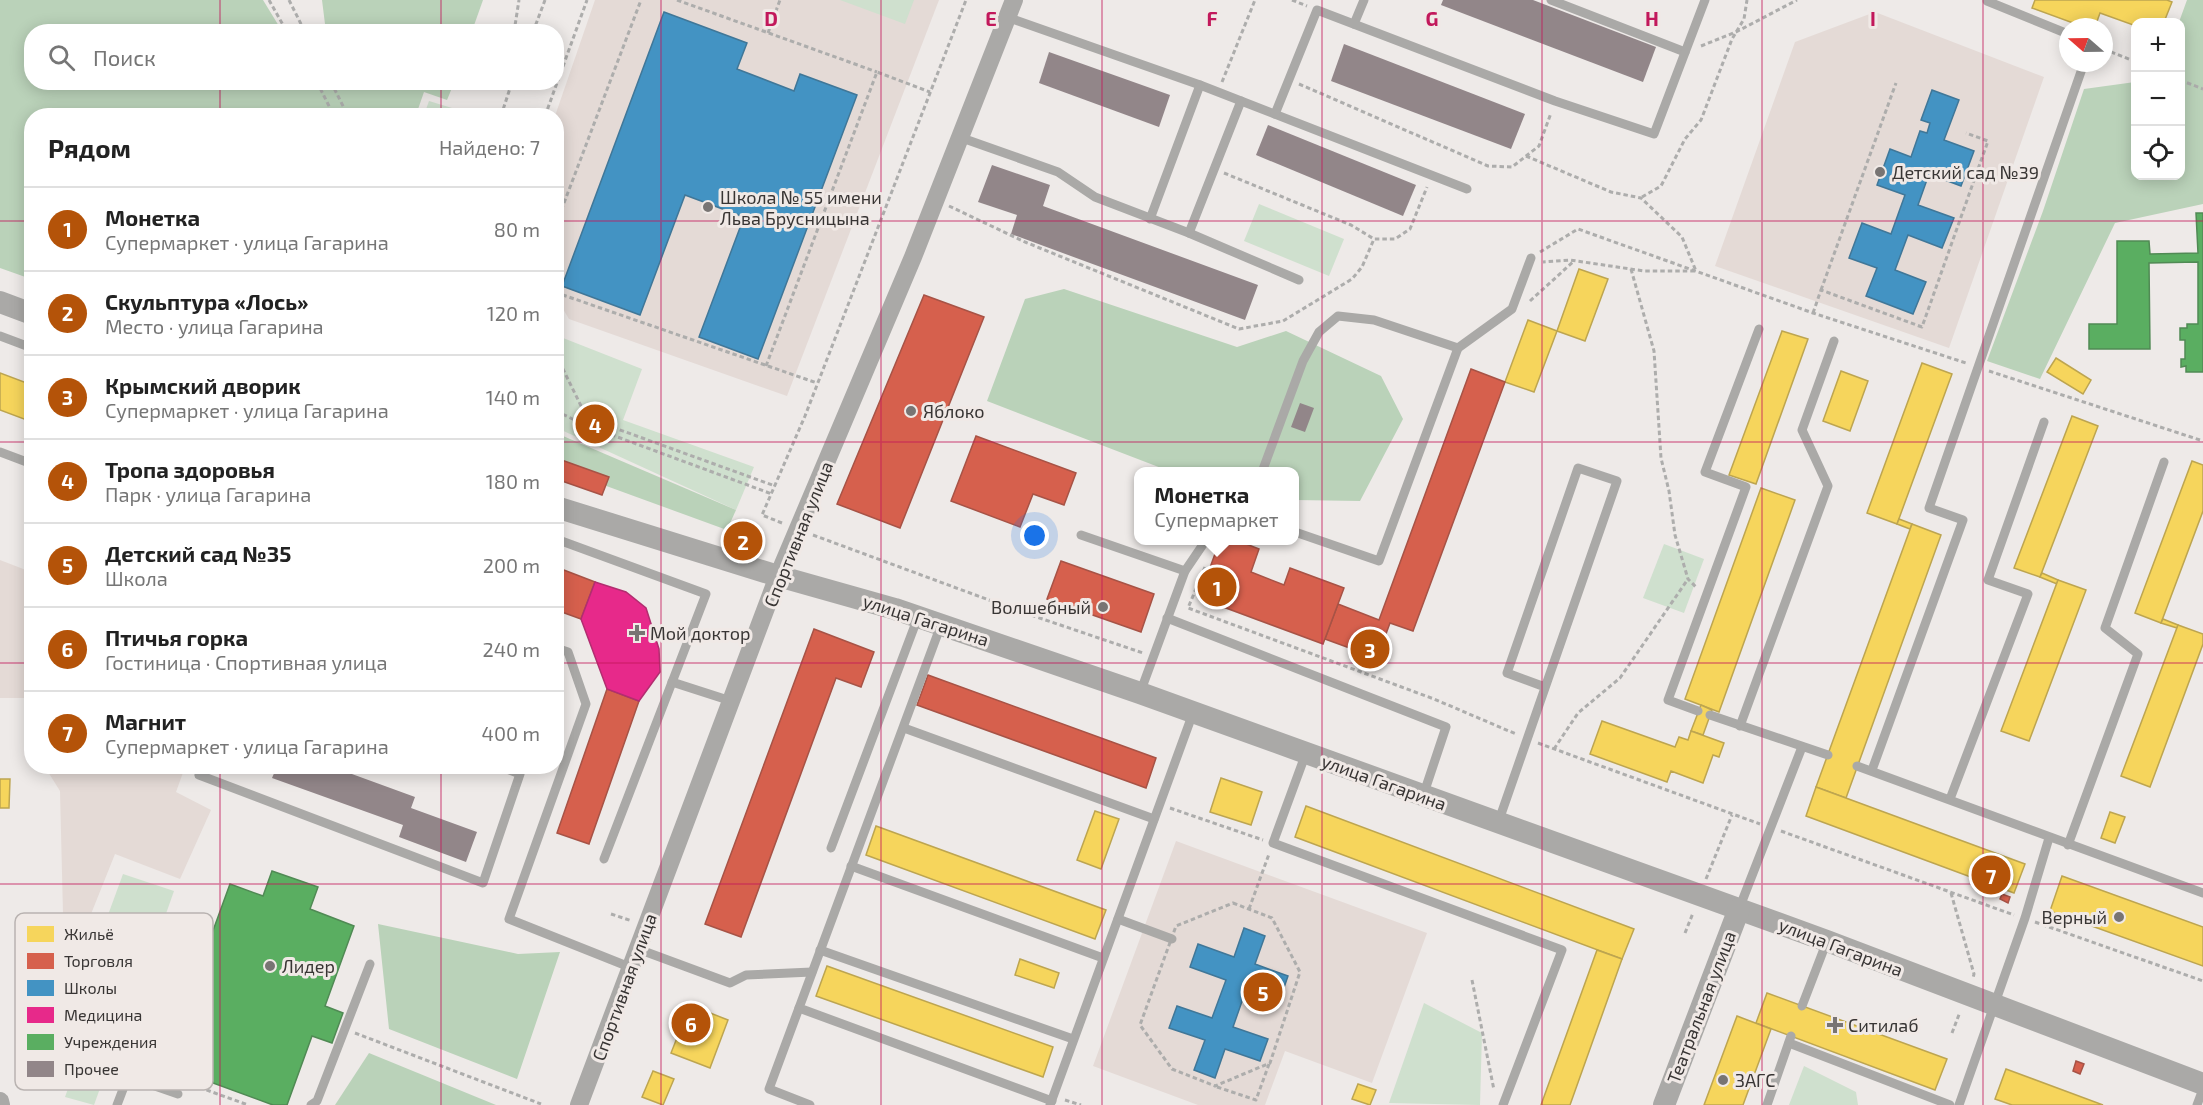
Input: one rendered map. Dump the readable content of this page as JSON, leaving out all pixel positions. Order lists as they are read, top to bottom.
{
  "streets": {
    "street": ["Спортивная улица", "улица Гагарина", "Театральная улица"]
  },
  "crossings": [
    ["Спортивная улица", "улица Гагарина"],
    ["улица Гагарина", "Театральная улица"]
  ],
  "places": {
    "other": [
      "Детский сад №39",
      "Школа № 55 имени Льва Брусницына",
      "Яблоко",
      "Волшебный",
      "Верный",
      "Лидер",
      "ЗАГС"
    ],
    "health": ["Мой доктор", "Ситилаб"]
  },
  "legend": [
    "Жильё",
    "Торговля",
    "Школы",
    "Медицина",
    "Учреждения",
    "Прочее"
  ],
  "north": "left",
  "page": {
    "map_buttons": ["+", "−"],
    "search": "Поиск",
    "heading": ["Рядом", "Найдено: 7"],
    "list": [
      {
        "mark": "1",
        "name": "Монетка",
        "note": "Супермаркет · улица Гагарина",
        "value": "80 m"
      },
      {
        "mark": "2",
        "name": "Скульптура «Лось»",
        "note": "Место · улица Гагарина",
        "value": "120 m"
      },
      {
        "mark": "3",
        "name": "Крымский дворик",
        "note": "Супермаркет · улица Гагарина",
        "value": "140 m"
      },
      {
        "mark": "4",
        "name": "Тропа здоровья",
        "note": "Парк · улица Гагарина",
        "value": "180 m"
      },
      {
        "mark": "5",
        "name": "Детский сад №35",
        "note": "Школа",
        "value": "200 m"
      },
      {
        "mark": "6",
        "name": "Птичья горка",
        "note": "Гостиница · Спортивная улица",
        "value": "240 m"
      },
      {
        "mark": "7",
        "name": "Магнит",
        "note": "Супермаркет · улица Гагарина",
        "value": "400 m"
      }
    ],
    "pins": [
      "4",
      "2",
      "1",
      "3",
      "7",
      "5",
      "6"
    ],
    "popup": ["Монетка", "Супермаркет"]
  },
  "grid": {
    "columns": [
      "D",
      "E",
      "F",
      "G",
      "H",
      "I"
    ]
  }
}
